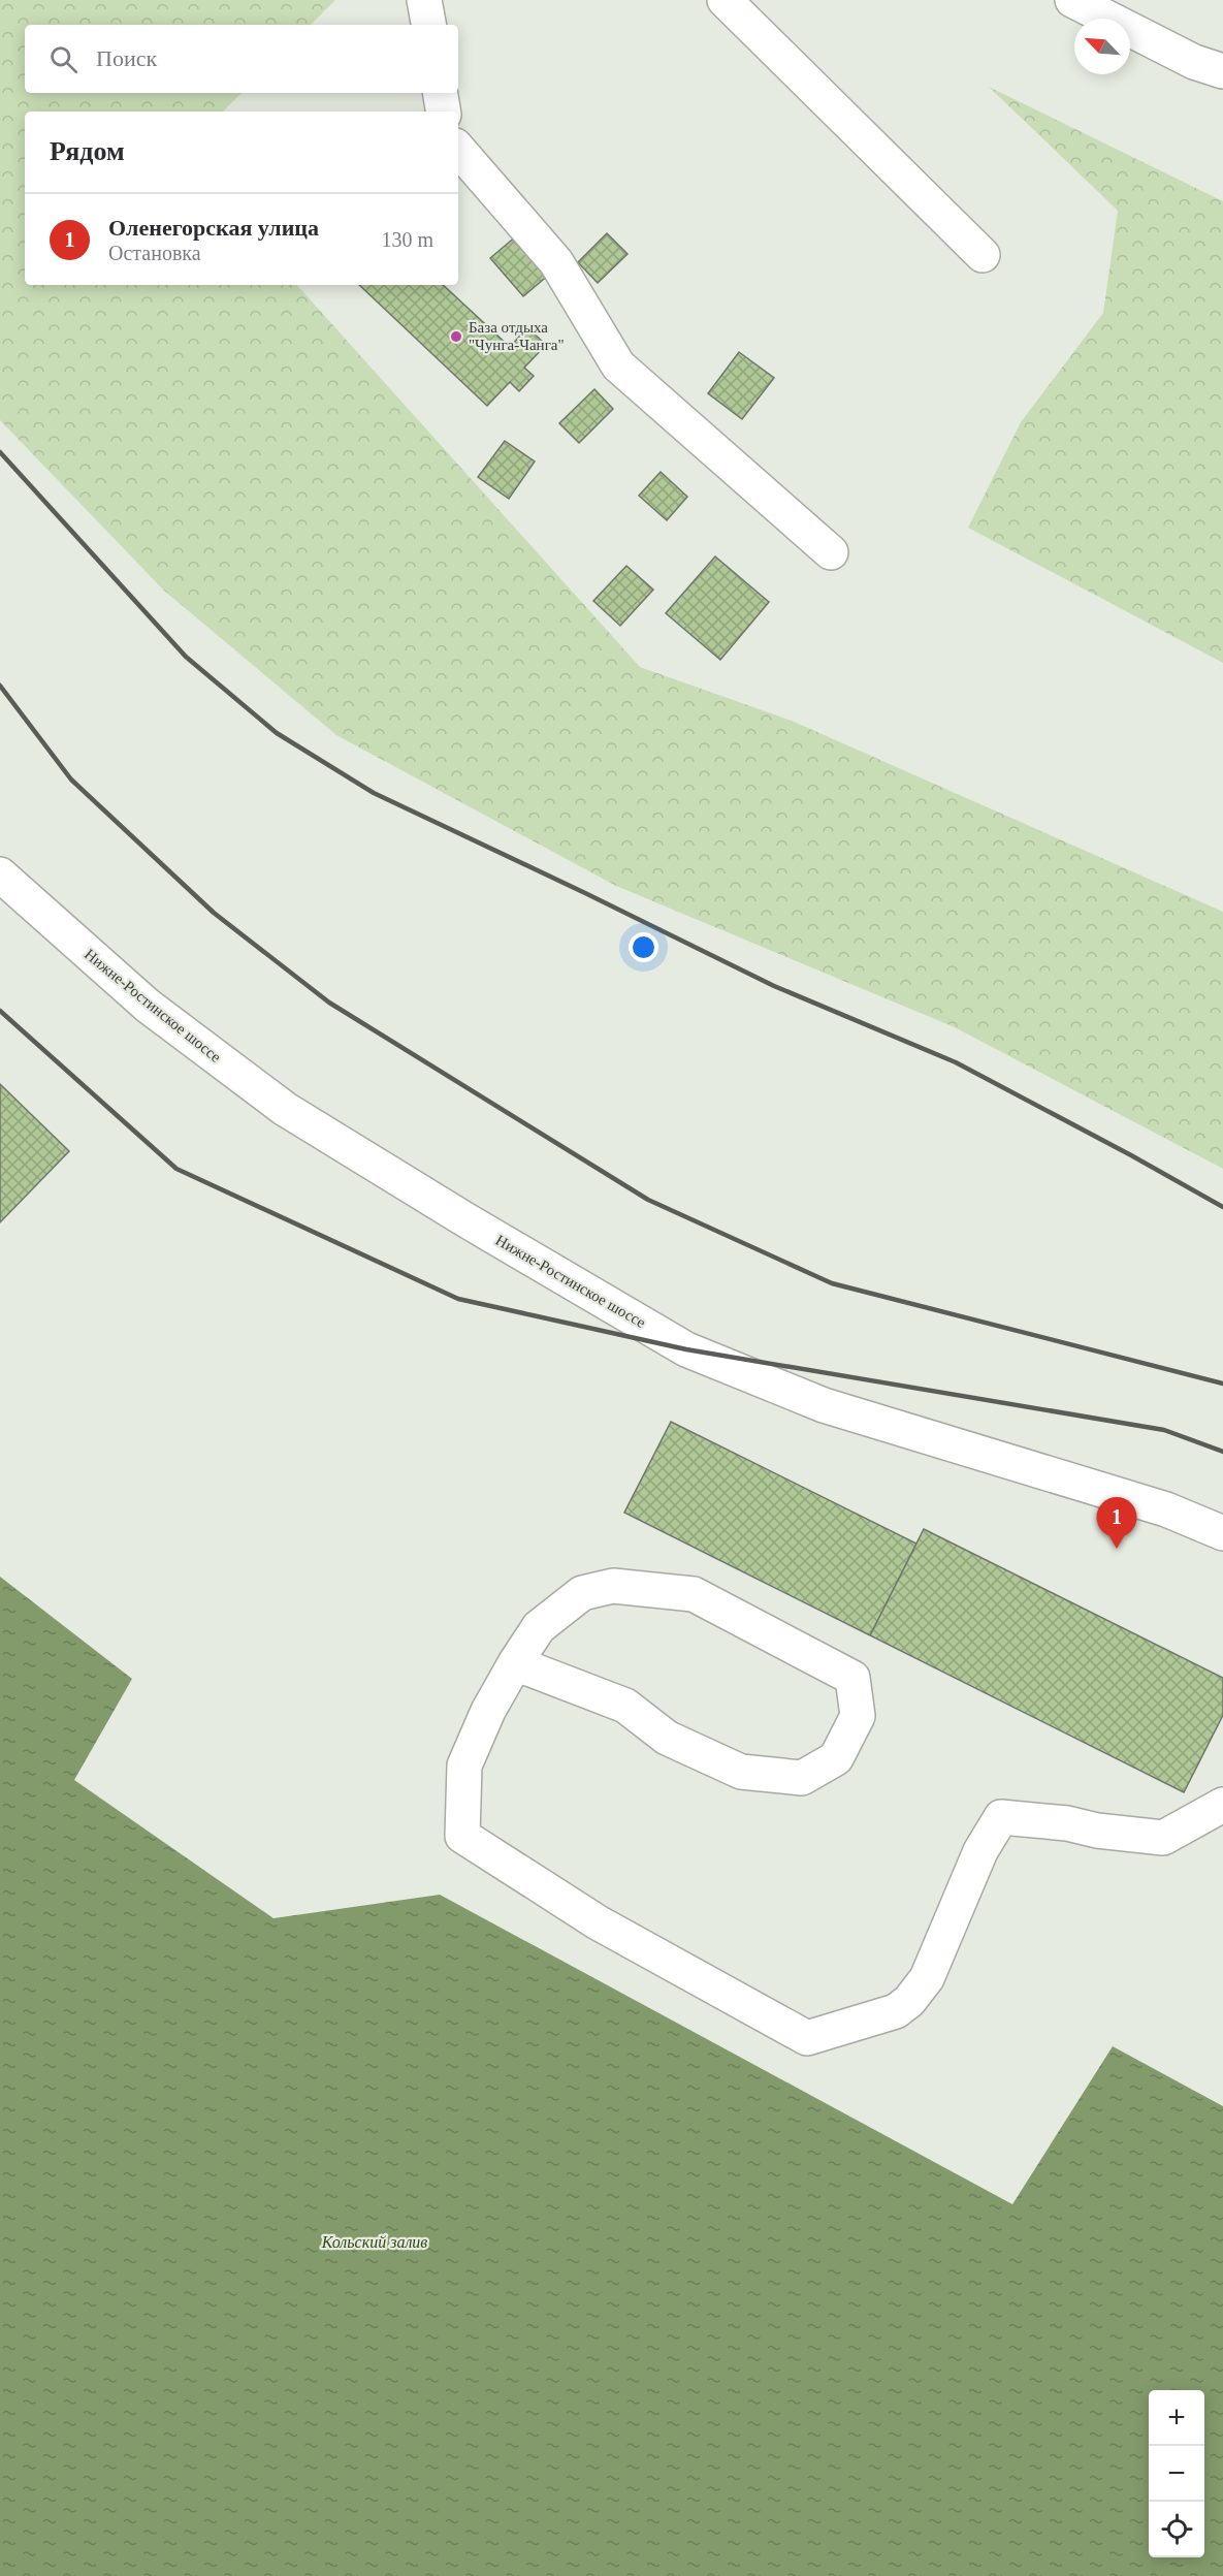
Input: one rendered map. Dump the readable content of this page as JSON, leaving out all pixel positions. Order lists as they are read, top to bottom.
{
  "streets": {
    "street": ["Нижне-Ростинское шоссе"]
  },
  "water": ["Кольский залив"],
  "places": ["База отдыха \"Чунга-Чанга\""],
  "north": "top left",
  "page": {
    "search": "Поиск",
    "heading": "Рядом",
    "list": [
      {
        "mark": "1",
        "name": "Оленегорская улица",
        "note": "Остановка",
        "value": "130 m"
      }
    ],
    "pins": "1",
    "map_buttons": ["+", "−"]
  }
}
